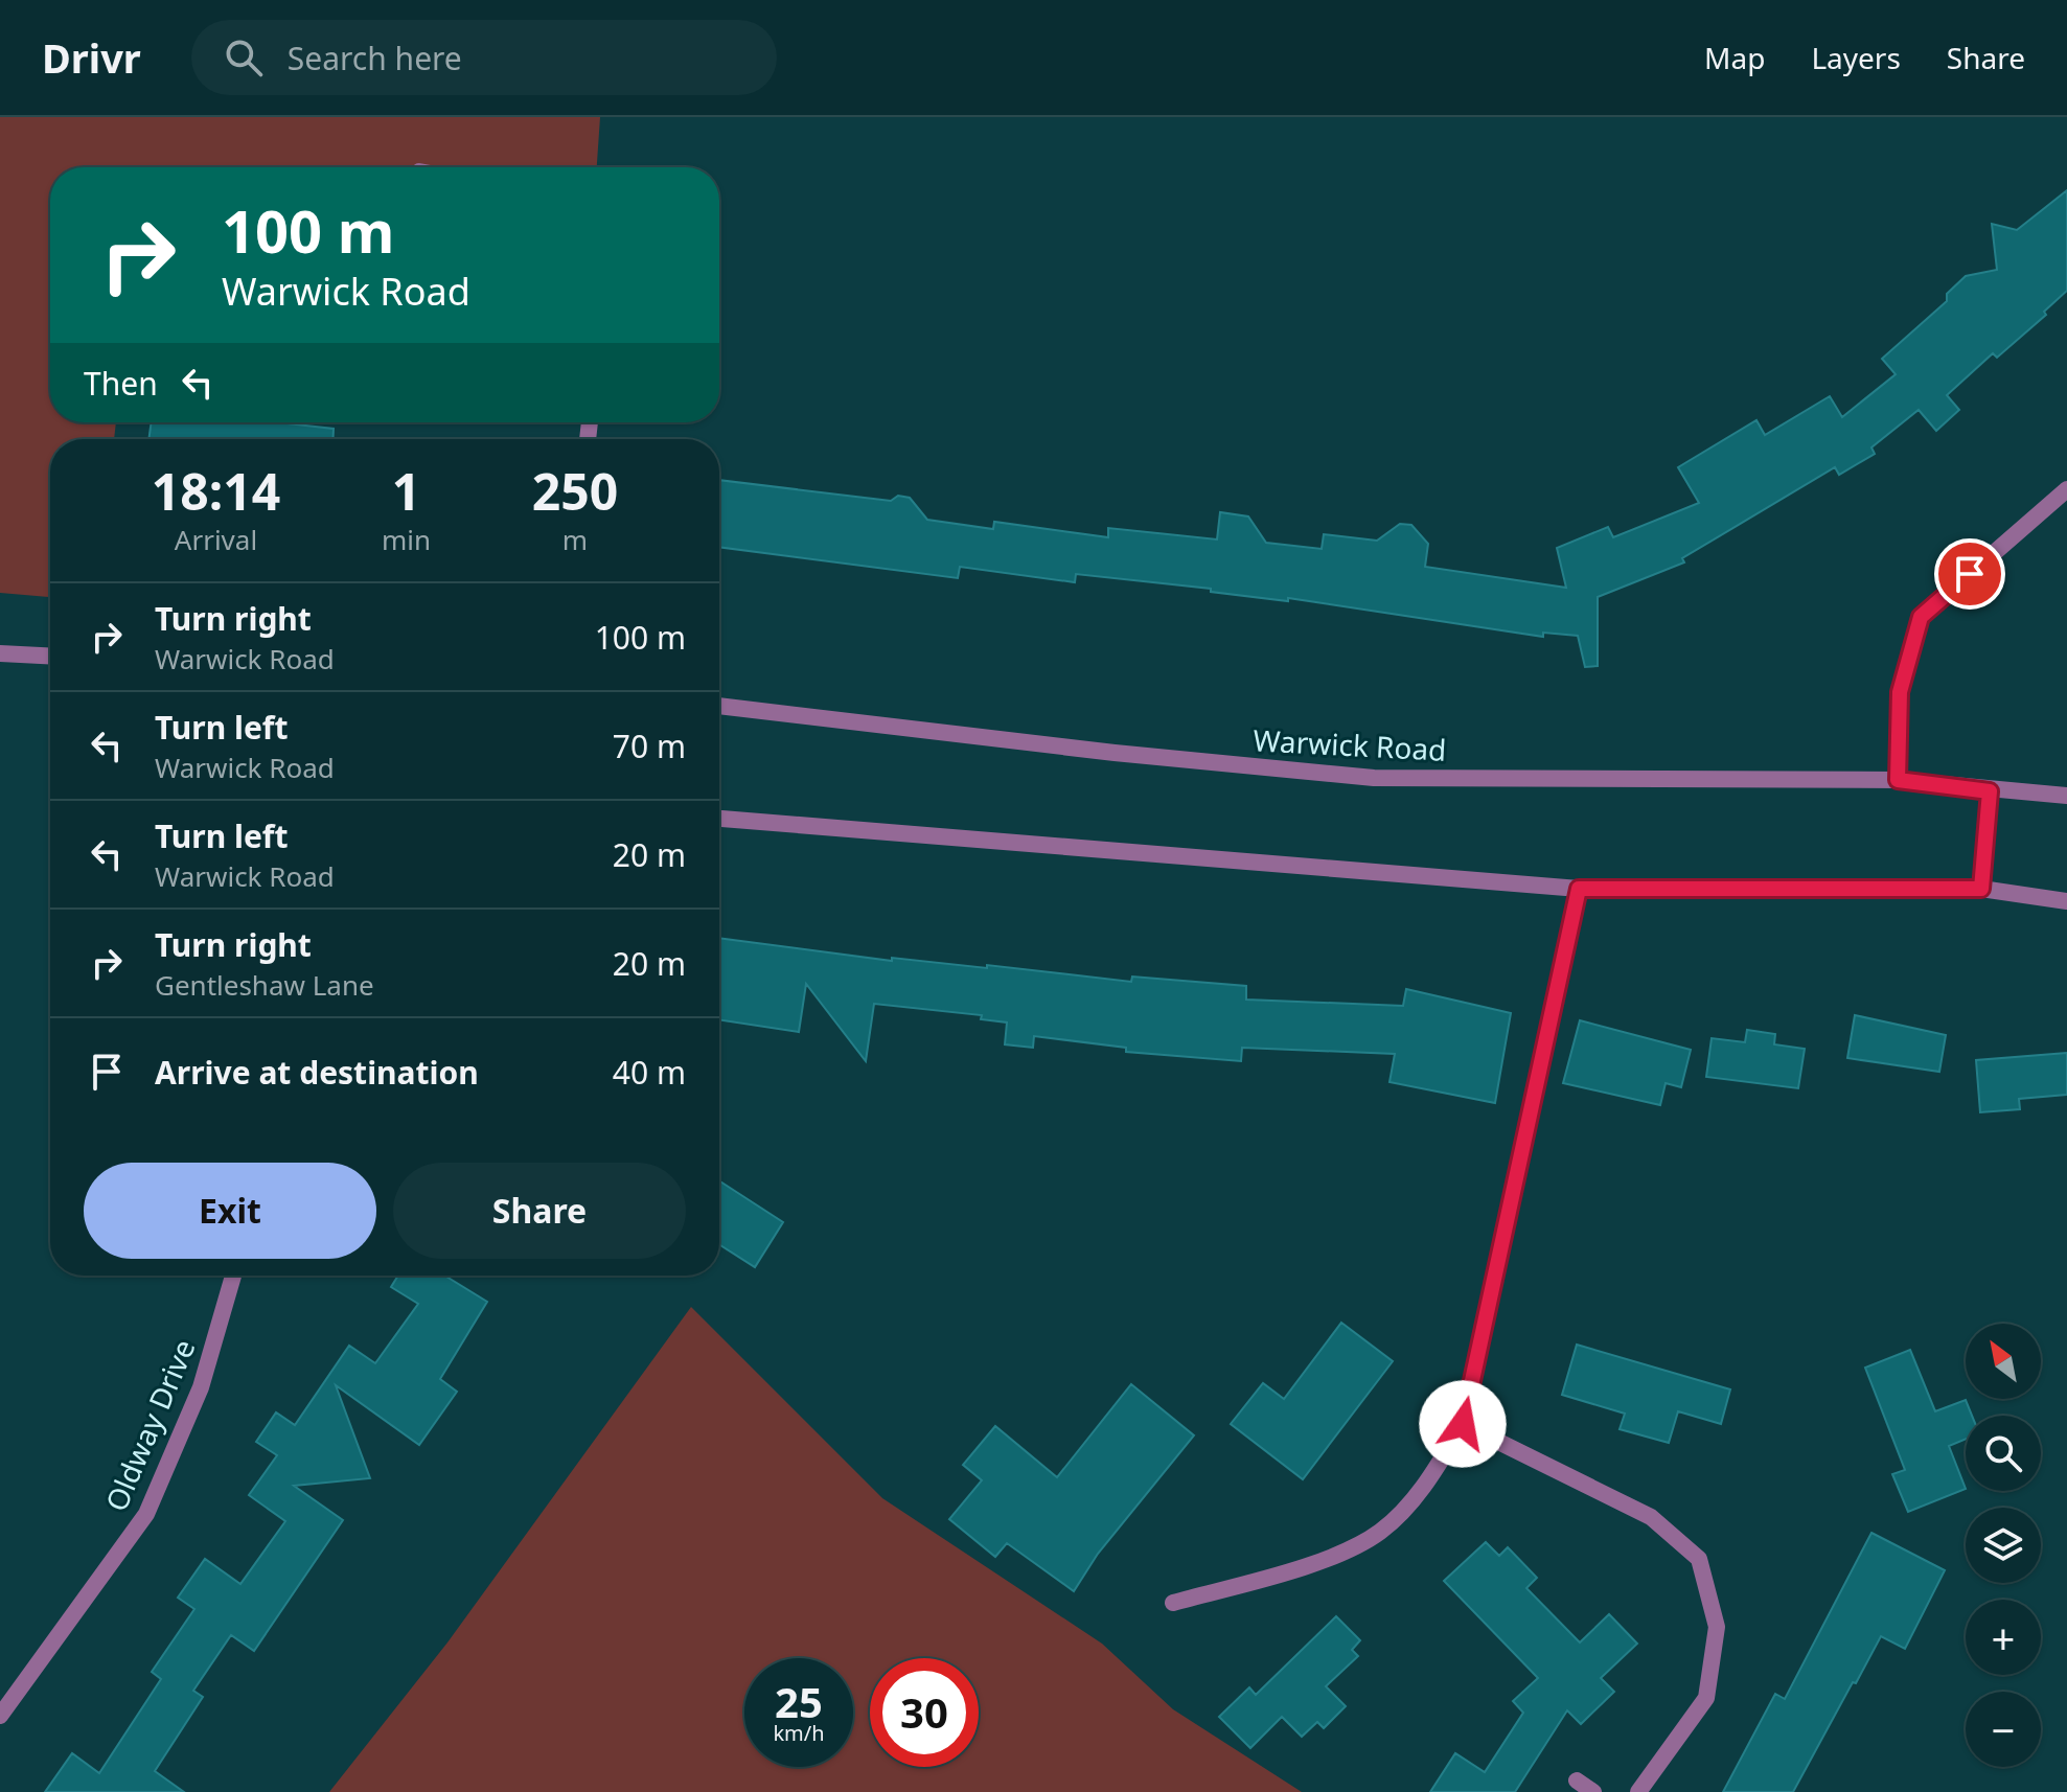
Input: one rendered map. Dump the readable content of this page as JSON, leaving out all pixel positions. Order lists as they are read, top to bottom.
{
  "streets": {
    "street": ["Warwick Road", "Oldway Drive"]
  },
  "north": "top left",
  "page": {
    "header": "Drivr",
    "search": "Search here",
    "nav": ["Map", "Layers", "Share"],
    "turn": ["100 m", "Warwick Road"],
    "then": "Then",
    "eta": [
      "18:14",
      "Arrival",
      "1",
      "min",
      "250",
      "m"
    ],
    "list": [
      {
        "name": "Turn right",
        "note": "Warwick Road",
        "value": "100 m"
      },
      {
        "name": "Turn left",
        "note": "Warwick Road",
        "value": "70 m"
      },
      {
        "name": "Turn left",
        "note": "Warwick Road",
        "value": "20 m"
      },
      {
        "name": "Turn right",
        "note": "Gentleshaw Lane",
        "value": "20 m"
      },
      {
        "name": "Arrive at destination",
        "value": "40 m"
      }
    ],
    "buttons": ["Exit", "Share"],
    "map_buttons": ["+", "−"],
    "speed": "25 km/h",
    "limit": "30"
  }
}
